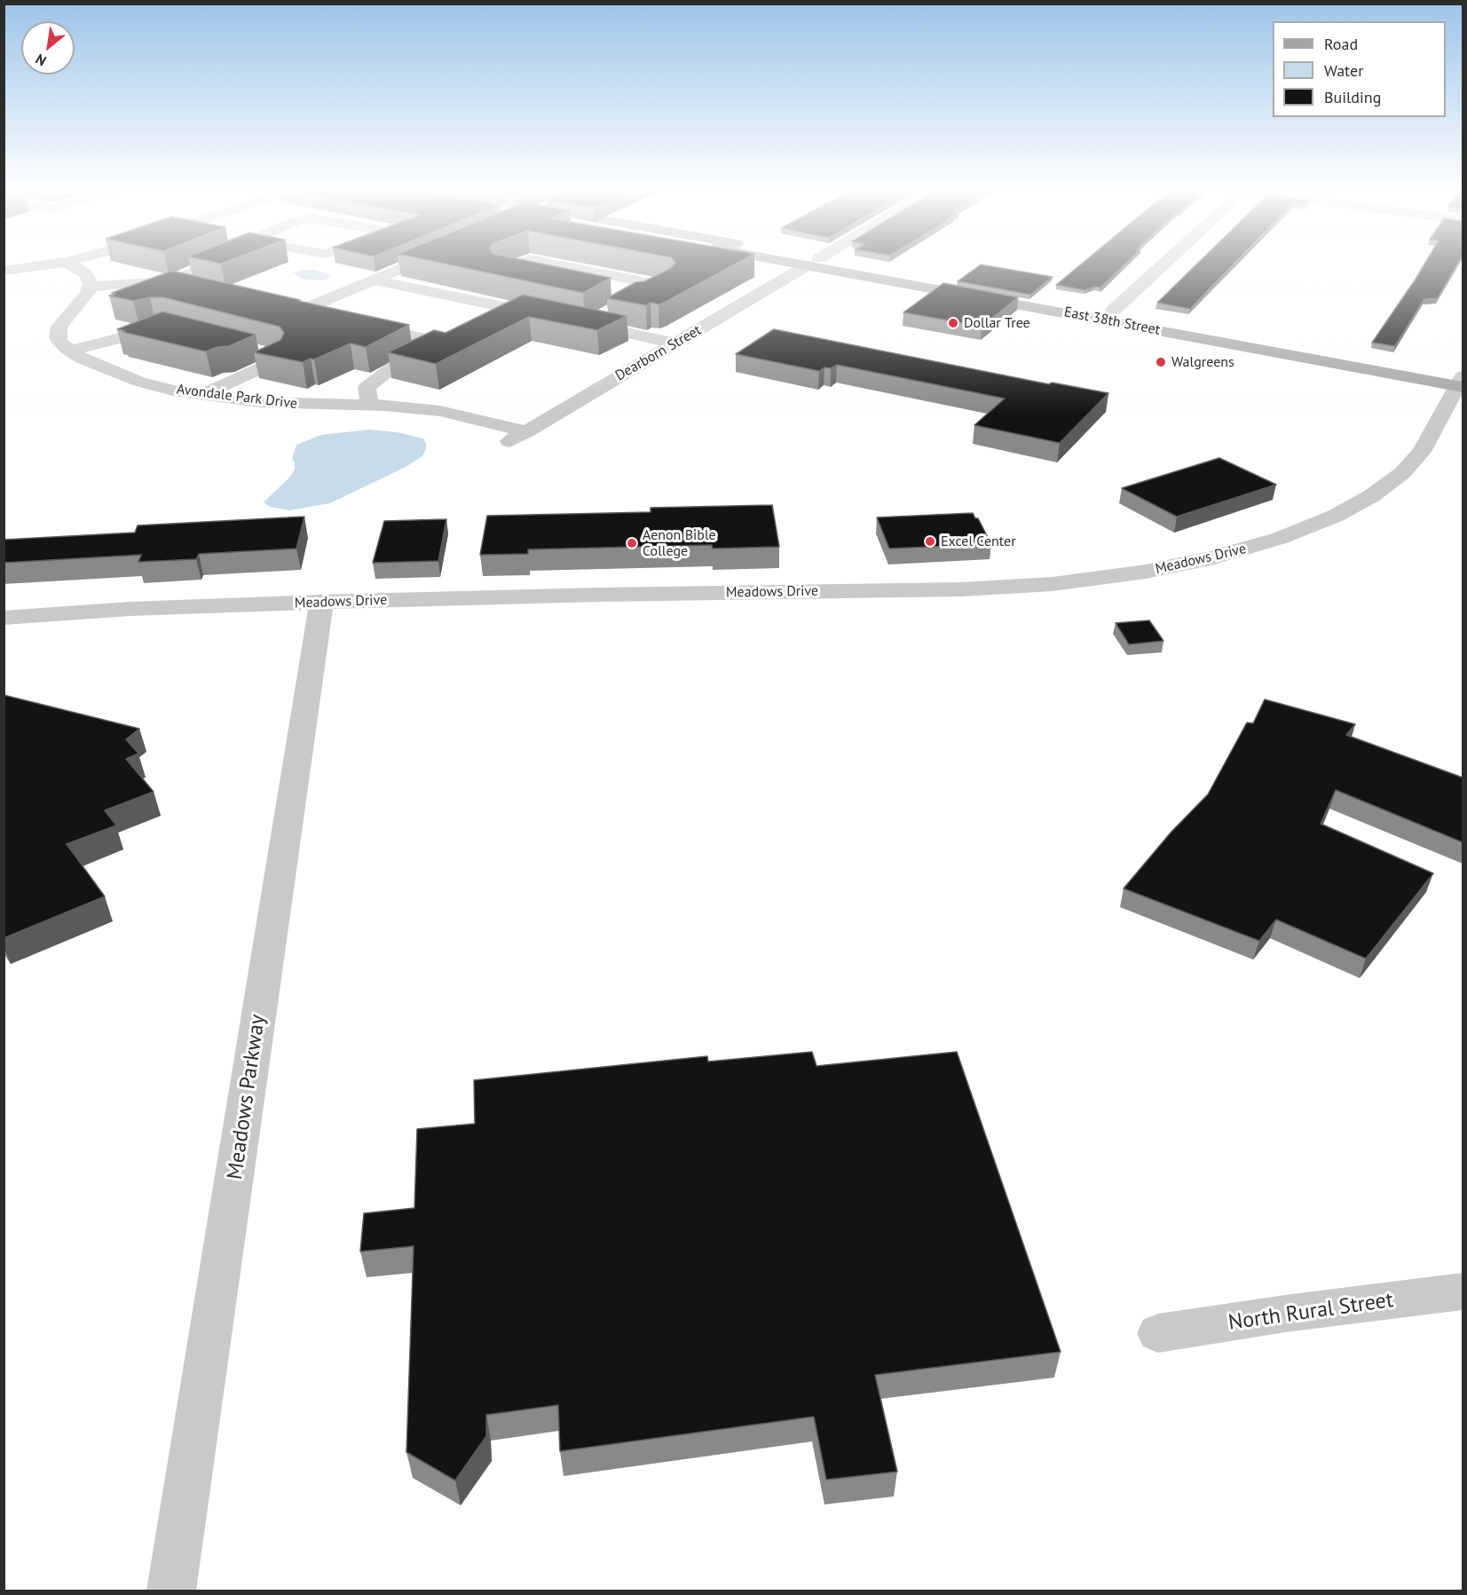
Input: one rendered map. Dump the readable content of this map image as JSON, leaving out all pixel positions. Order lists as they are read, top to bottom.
{
  "streets": {
    "main road": ["East 38th Street"],
    "street": [
      "Dearborn Street",
      "Avondale Park Drive",
      "Meadows Drive",
      "Meadows Parkway",
      "North Rural Street"
    ]
  },
  "crossings": [
    ["East 38th Street", "Meadows Drive"],
    ["Dearborn Street", "Avondale Park Drive"],
    ["Meadows Drive", "Meadows Parkway"]
  ],
  "places": [
    "Dollar Tree",
    "Walgreens",
    "Excel Center",
    "Aenon Bible College"
  ],
  "legend": ["Road", "Water", "Building"],
  "north": "bottom left"
}
